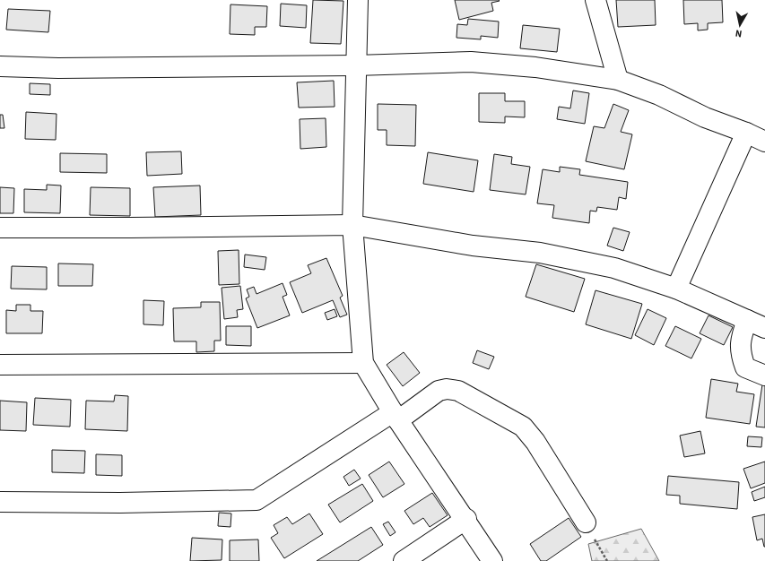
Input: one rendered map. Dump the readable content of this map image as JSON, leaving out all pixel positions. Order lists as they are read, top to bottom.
{
  "north": "bottom"
}
